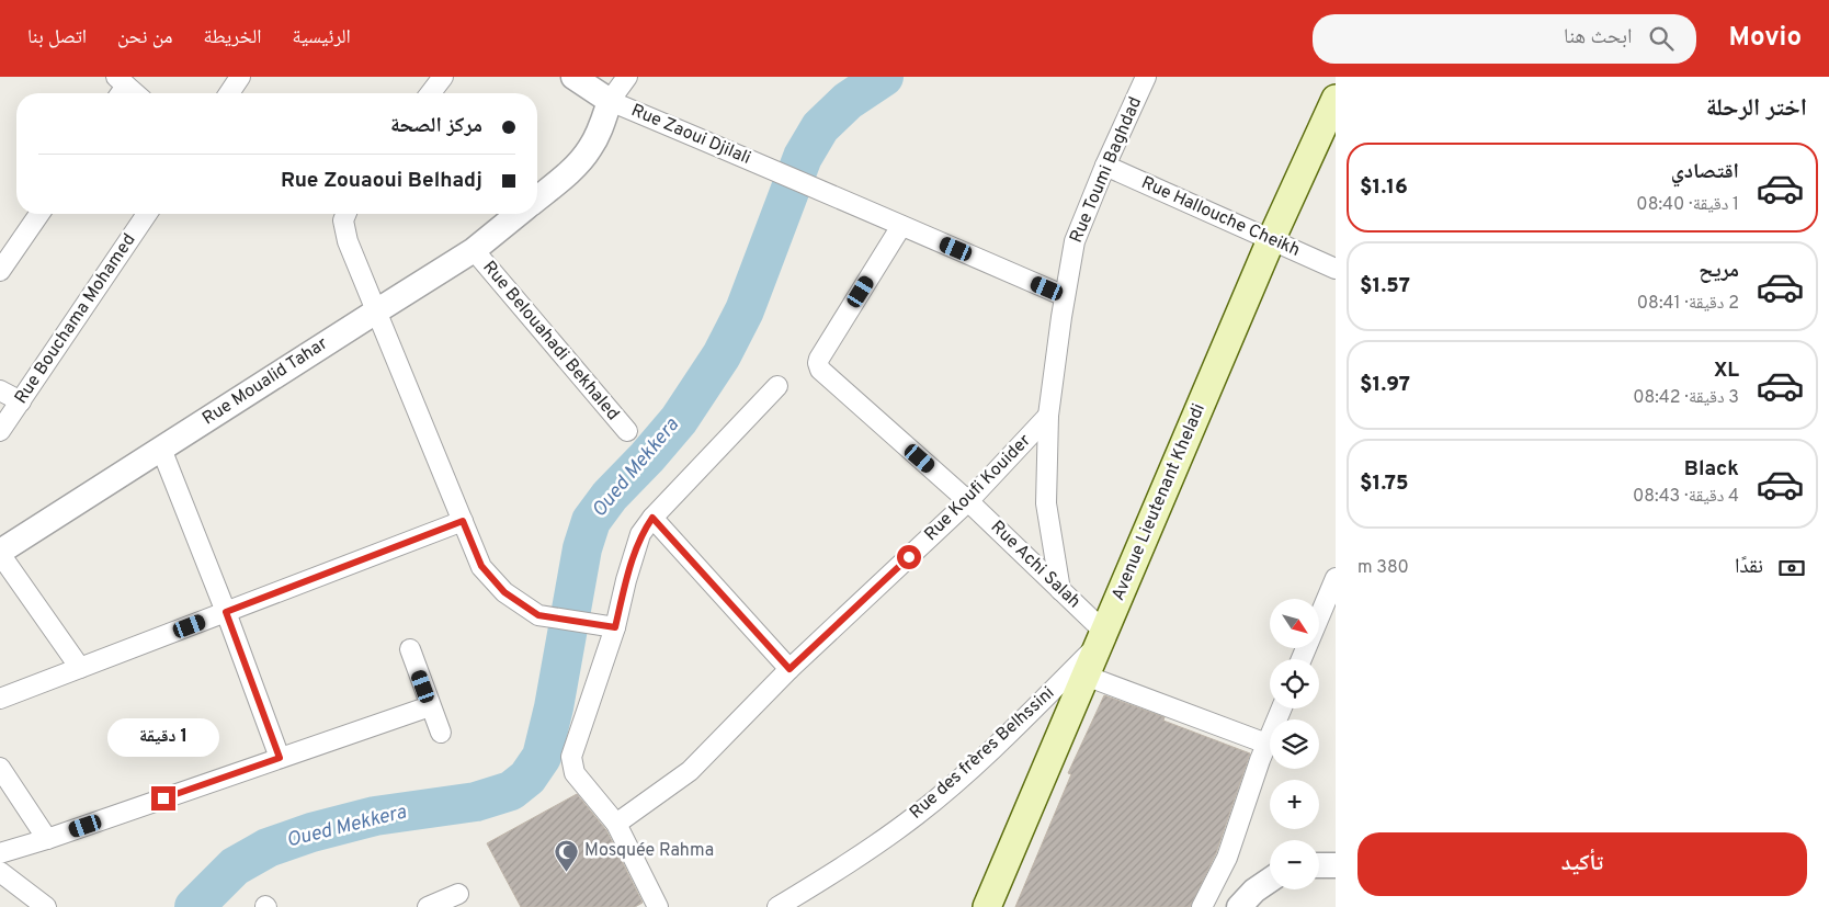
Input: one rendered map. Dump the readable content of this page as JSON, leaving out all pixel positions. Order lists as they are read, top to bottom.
{
  "streets": {
    "main road": ["Avenue Lieutenant Kheladi"],
    "street": [
      "Rue Zaoui Djilali",
      "Rue Toumi Baghdad",
      "Rue Hallouche Cheikh",
      "Rue Bouchama Mohamed",
      "Rue Belouahadi Bekhaled",
      "Rue Moualid Tahar",
      "Rue Koufi Kouider",
      "Rue Achi Salah",
      "Rue des frères Belhssini"
    ]
  },
  "crossings": [
    ["Rue Zaoui Djilali", "Rue Achi Salah"],
    ["Rue Toumi Baghdad", "Rue Hallouche Cheikh"],
    ["Rue Toumi Baghdad", "Rue Koufi Kouider"],
    ["Rue Toumi Baghdad", "Rue Achi Salah"],
    ["Rue Hallouche Cheikh", "Avenue Lieutenant Kheladi"],
    ["Rue Belouahadi Bekhaled", "Rue Moualid Tahar"],
    ["Rue Koufi Kouider", "Rue Achi Salah"],
    ["Avenue Lieutenant Kheladi", "Rue Achi Salah"],
    ["Avenue Lieutenant Kheladi", "Rue des frères Belhssini"],
    ["Rue Achi Salah", "Rue des frères Belhssini"]
  ],
  "water": ["Oued Mekkera"],
  "places": {
    "mosque": ["Mosquée Rahma"]
  },
  "north": "bottom right",
  "page": {
    "header": "Movio",
    "search": "ابحث هنا",
    "nav": [
      "الرئيسية",
      "الخريطة",
      "من نحن",
      "اتصل بنا"
    ],
    "heading": "اختر الرحلة",
    "banner": ["مركز الصحة", "Rue Zouaoui Belhadj"],
    "list": [
      {
        "name": "اقتصادي",
        "note": "1 دقيقة · 08:40",
        "value": "$1.16"
      },
      {
        "name": "مريح",
        "note": "2 دقيقة · 08:41",
        "value": "$1.57"
      },
      {
        "name": "XL",
        "note": "3 دقيقة · 08:42",
        "value": "$1.97"
      },
      {
        "name": "Black",
        "note": "4 دقيقة · 08:43",
        "value": "$1.75"
      }
    ],
    "pay": ["نقدًا", "380 m"],
    "map_buttons": ["+", "−"],
    "bubble": "1 دقيقة",
    "buttons": "تأكيد"
  }
}
